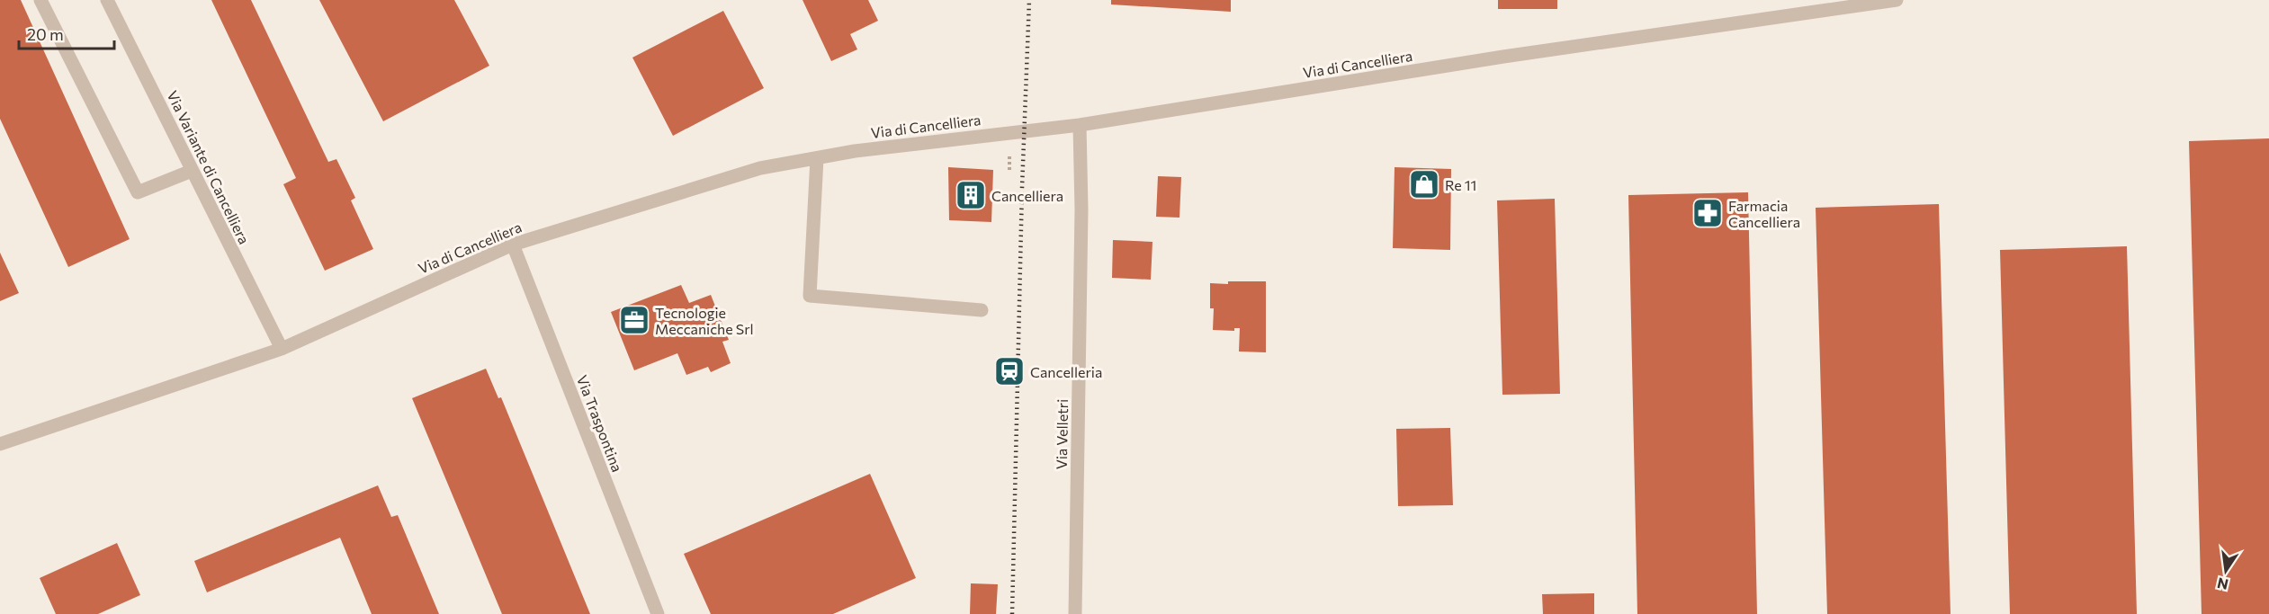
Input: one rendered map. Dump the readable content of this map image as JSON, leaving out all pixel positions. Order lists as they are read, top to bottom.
{
  "streets": {
    "street": [
      "Via di Cancelliera",
      "Via Variante di Cancelliera",
      "Via Traspontina",
      "Via Velletri"
    ]
  },
  "crossings": [
    ["Via di Cancelliera", "Via Variante di Cancelliera"],
    ["Via di Cancelliera", "Via Traspontina"],
    ["Via di Cancelliera", "Via Velletri"]
  ],
  "places": {
    "shop": ["Re 11"],
    "building": ["Cancelliera"],
    "pharmacy": ["Farmacia Cancelliera"],
    "office": ["Tecnologie Meccaniche Srl"],
    "station": ["Cancelleria"]
  },
  "scale_bar": "20 m",
  "north": "bottom"
}
